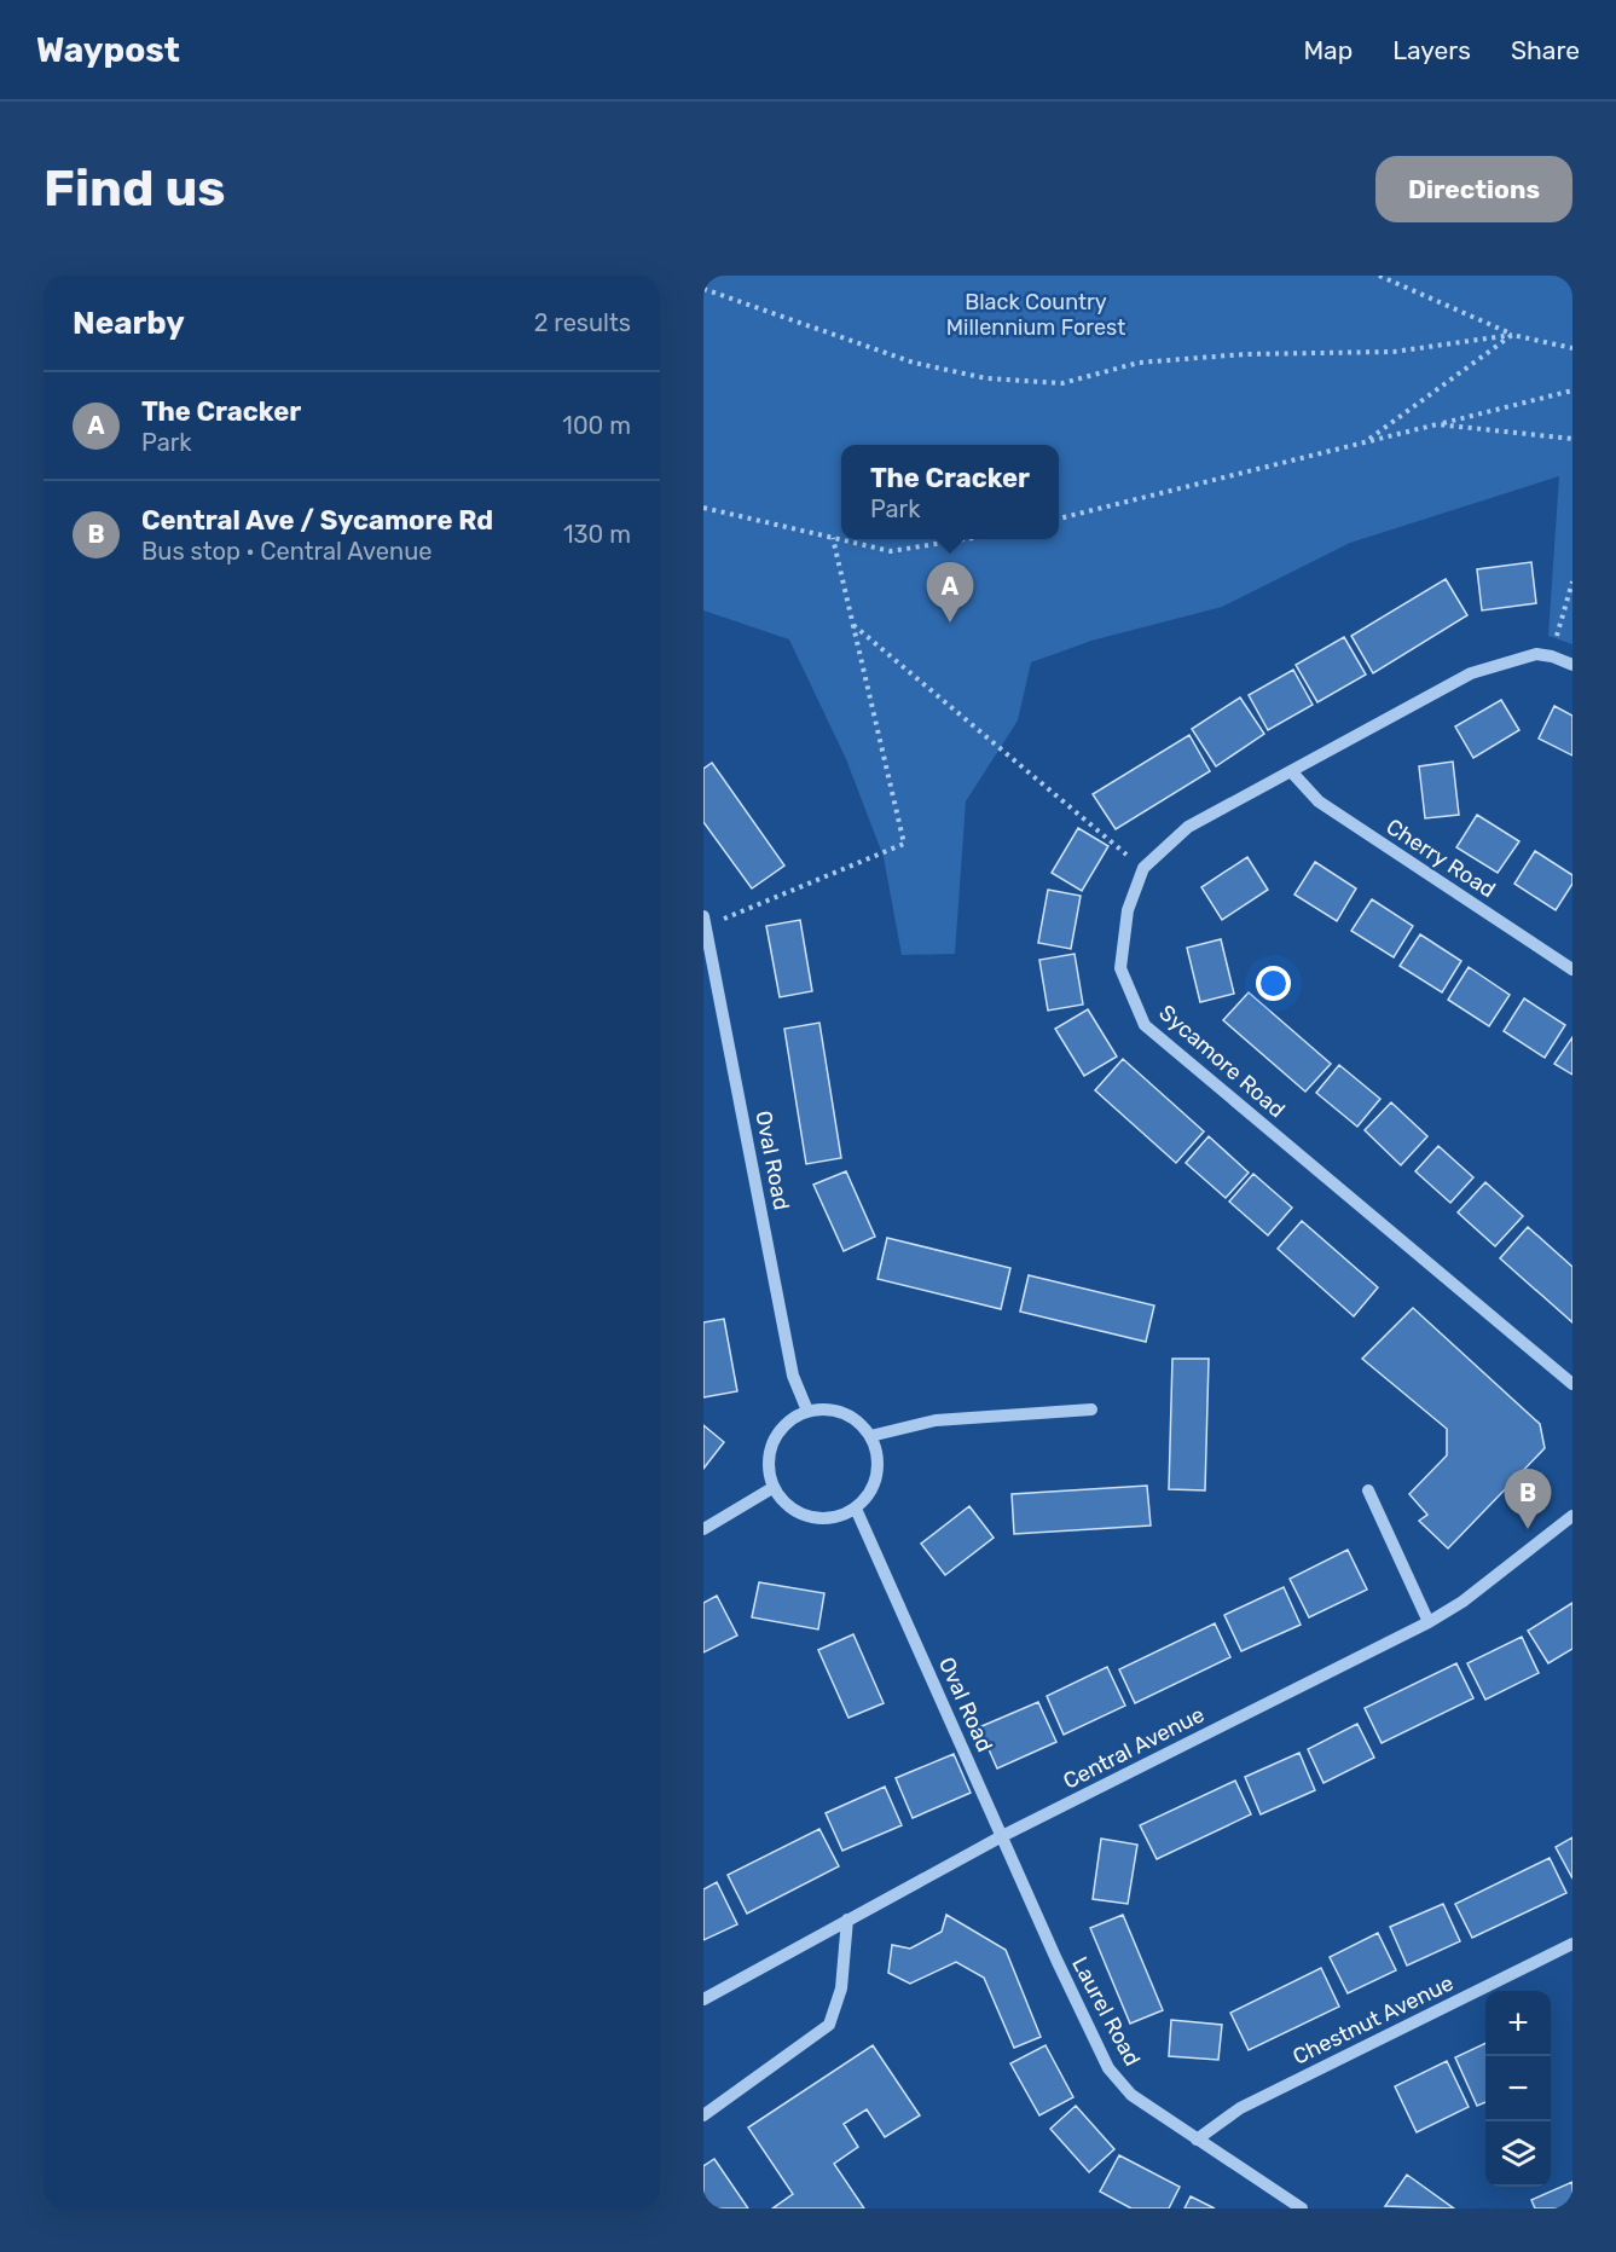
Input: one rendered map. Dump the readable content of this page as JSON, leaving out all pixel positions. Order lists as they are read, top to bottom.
{
  "streets": {
    "street": [
      "Cherry Road",
      "Sycamore Road",
      "Oval Road",
      "Central Avenue",
      "Laurel Road",
      "Chestnut Avenue"
    ]
  },
  "crossings": [
    ["Cherry Road", "Sycamore Road"],
    ["Oval Road", "Central Avenue"],
    ["Oval Road", "Laurel Road"],
    ["Central Avenue", "Laurel Road"],
    ["Laurel Road", "Chestnut Avenue"]
  ],
  "parks": ["Black Country Millennium Forest"],
  "page": {
    "header": "Waypost",
    "nav": ["Map", "Layers", "Share"],
    "buttons": "Directions",
    "title": "Find us",
    "heading": ["Nearby", "2 results"],
    "list": [
      {
        "mark": "A",
        "name": "The Cracker",
        "note": "Park",
        "value": "100 m"
      },
      {
        "mark": "B",
        "name": "Central Ave / Sycamore Rd",
        "note": "Bus stop · Central Avenue",
        "value": "130 m"
      }
    ],
    "popup": ["The Cracker", "Park"],
    "pins": ["A", "B"],
    "map_buttons": ["+", "−"]
  }
}
